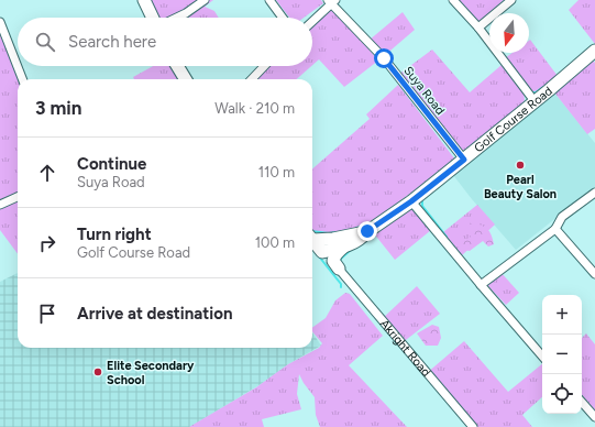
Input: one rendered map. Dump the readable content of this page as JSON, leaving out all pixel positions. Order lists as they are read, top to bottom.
{
  "streets": {
    "street": ["Suya Road", "Golf Course Road", "Akright Road"]
  },
  "crossings": [
    ["Suya Road", "Golf Course Road"],
    ["Golf Course Road", "Akright Road"]
  ],
  "places": ["Pearl Beauty Salon", "Elite Secondary School"],
  "north": "bottom",
  "page": {
    "search": "Search here",
    "heading": ["3 min", "Walk · 210 m"],
    "list": [
      ["Continue", "Suya Road", "110 m"],
      ["Turn right", "Golf Course Road", "100 m"],
      "Arrive at destination"
    ],
    "map_buttons": ["+", "−"]
  }
}
